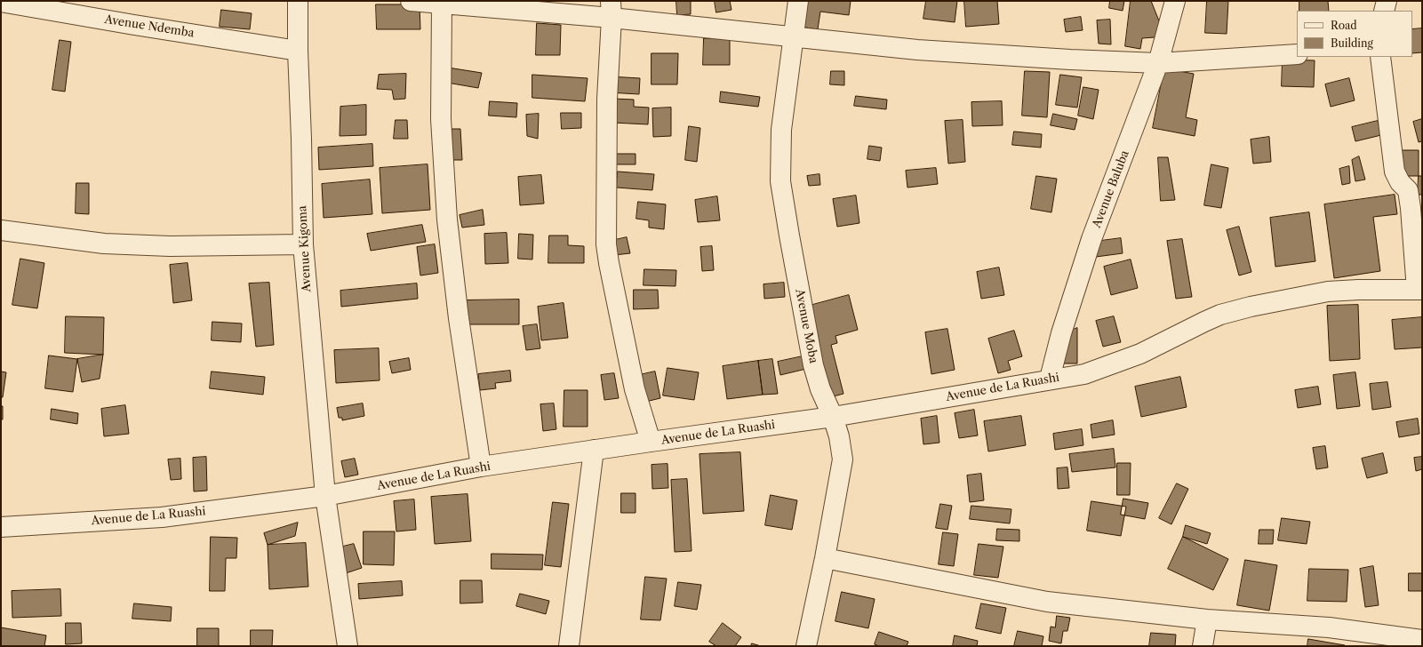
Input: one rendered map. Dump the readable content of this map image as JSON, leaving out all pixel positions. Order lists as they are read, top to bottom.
{
  "streets": {
    "street": [
      "Avenue Ndemba",
      "Avenue Baluba",
      "Avenue Kigoma",
      "Avenue Moba",
      "Avenue de La Ruashi"
    ]
  },
  "crossings": [
    ["Avenue Ndemba", "Avenue Kigoma"],
    ["Avenue Baluba", "Avenue de La Ruashi"],
    ["Avenue Kigoma", "Avenue de La Ruashi"],
    ["Avenue Moba", "Avenue de La Ruashi"]
  ],
  "legend": ["Road", "Building"]
}
